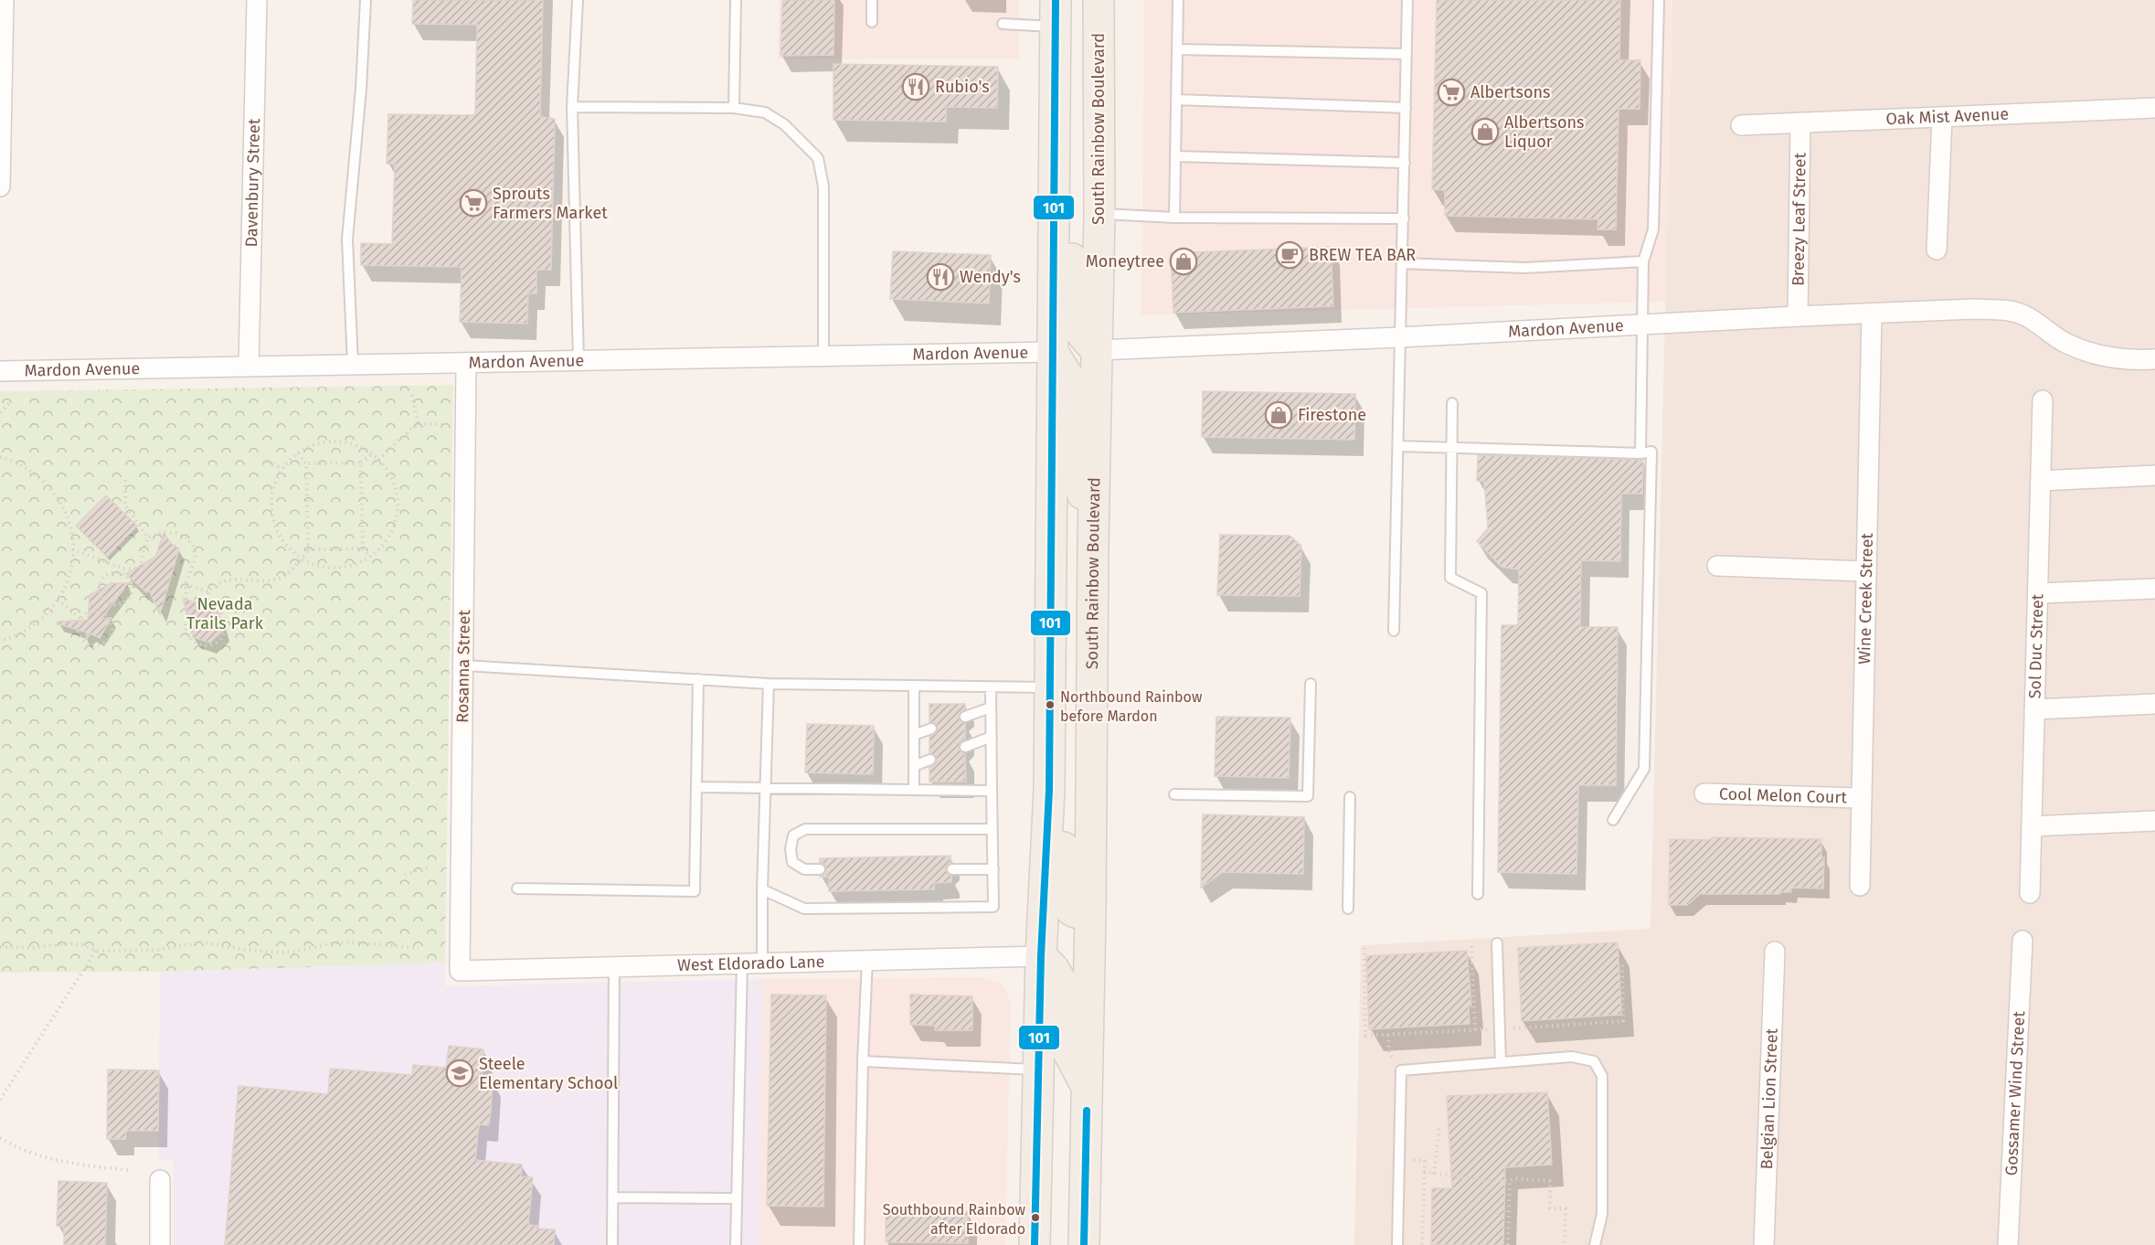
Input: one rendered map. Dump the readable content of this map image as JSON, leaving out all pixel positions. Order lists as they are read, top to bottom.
{
  "streets": {
    "main road": ["South Rainbow Boulevard"],
    "street": [
      "Oak Mist Avenue",
      "Davenbury Street",
      "Breezy Leaf Street",
      "Mardon Avenue",
      "Wine Creek Street",
      "Sol Duc Street",
      "Rosanna Street",
      "Cool Melon Court",
      "West Eldorado Lane",
      "Gossamer Wind Street",
      "Belgian Lion Street"
    ]
  },
  "crossings": [
    ["Oak Mist Avenue", "Breezy Leaf Street"],
    ["South Rainbow Boulevard", "Mardon Avenue"],
    ["Davenbury Street", "Mardon Avenue"],
    ["Breezy Leaf Street", "Mardon Avenue"],
    ["Mardon Avenue", "Wine Creek Street"],
    ["Mardon Avenue", "Rosanna Street"],
    ["Wine Creek Street", "Cool Melon Court"],
    ["Rosanna Street", "West Eldorado Lane"]
  ],
  "parks": ["Nevada Trails Park"],
  "places": {
    "restaurant": ["Rubio's", "Wendy's"],
    "supermarket": ["Albertsons", "Sprouts Farmers Market"],
    "shop": ["Albertsons Liquor", "Moneytree", "Firestone"],
    "cafe": ["BREW TEA BAR"],
    "other": ["Northbound Rainbow before Mardon", "Southbound Rainbow after Eldorado"],
    "school or university": ["Steele Elementary School"]
  },
  "lines": ["transit line 101"]
}
